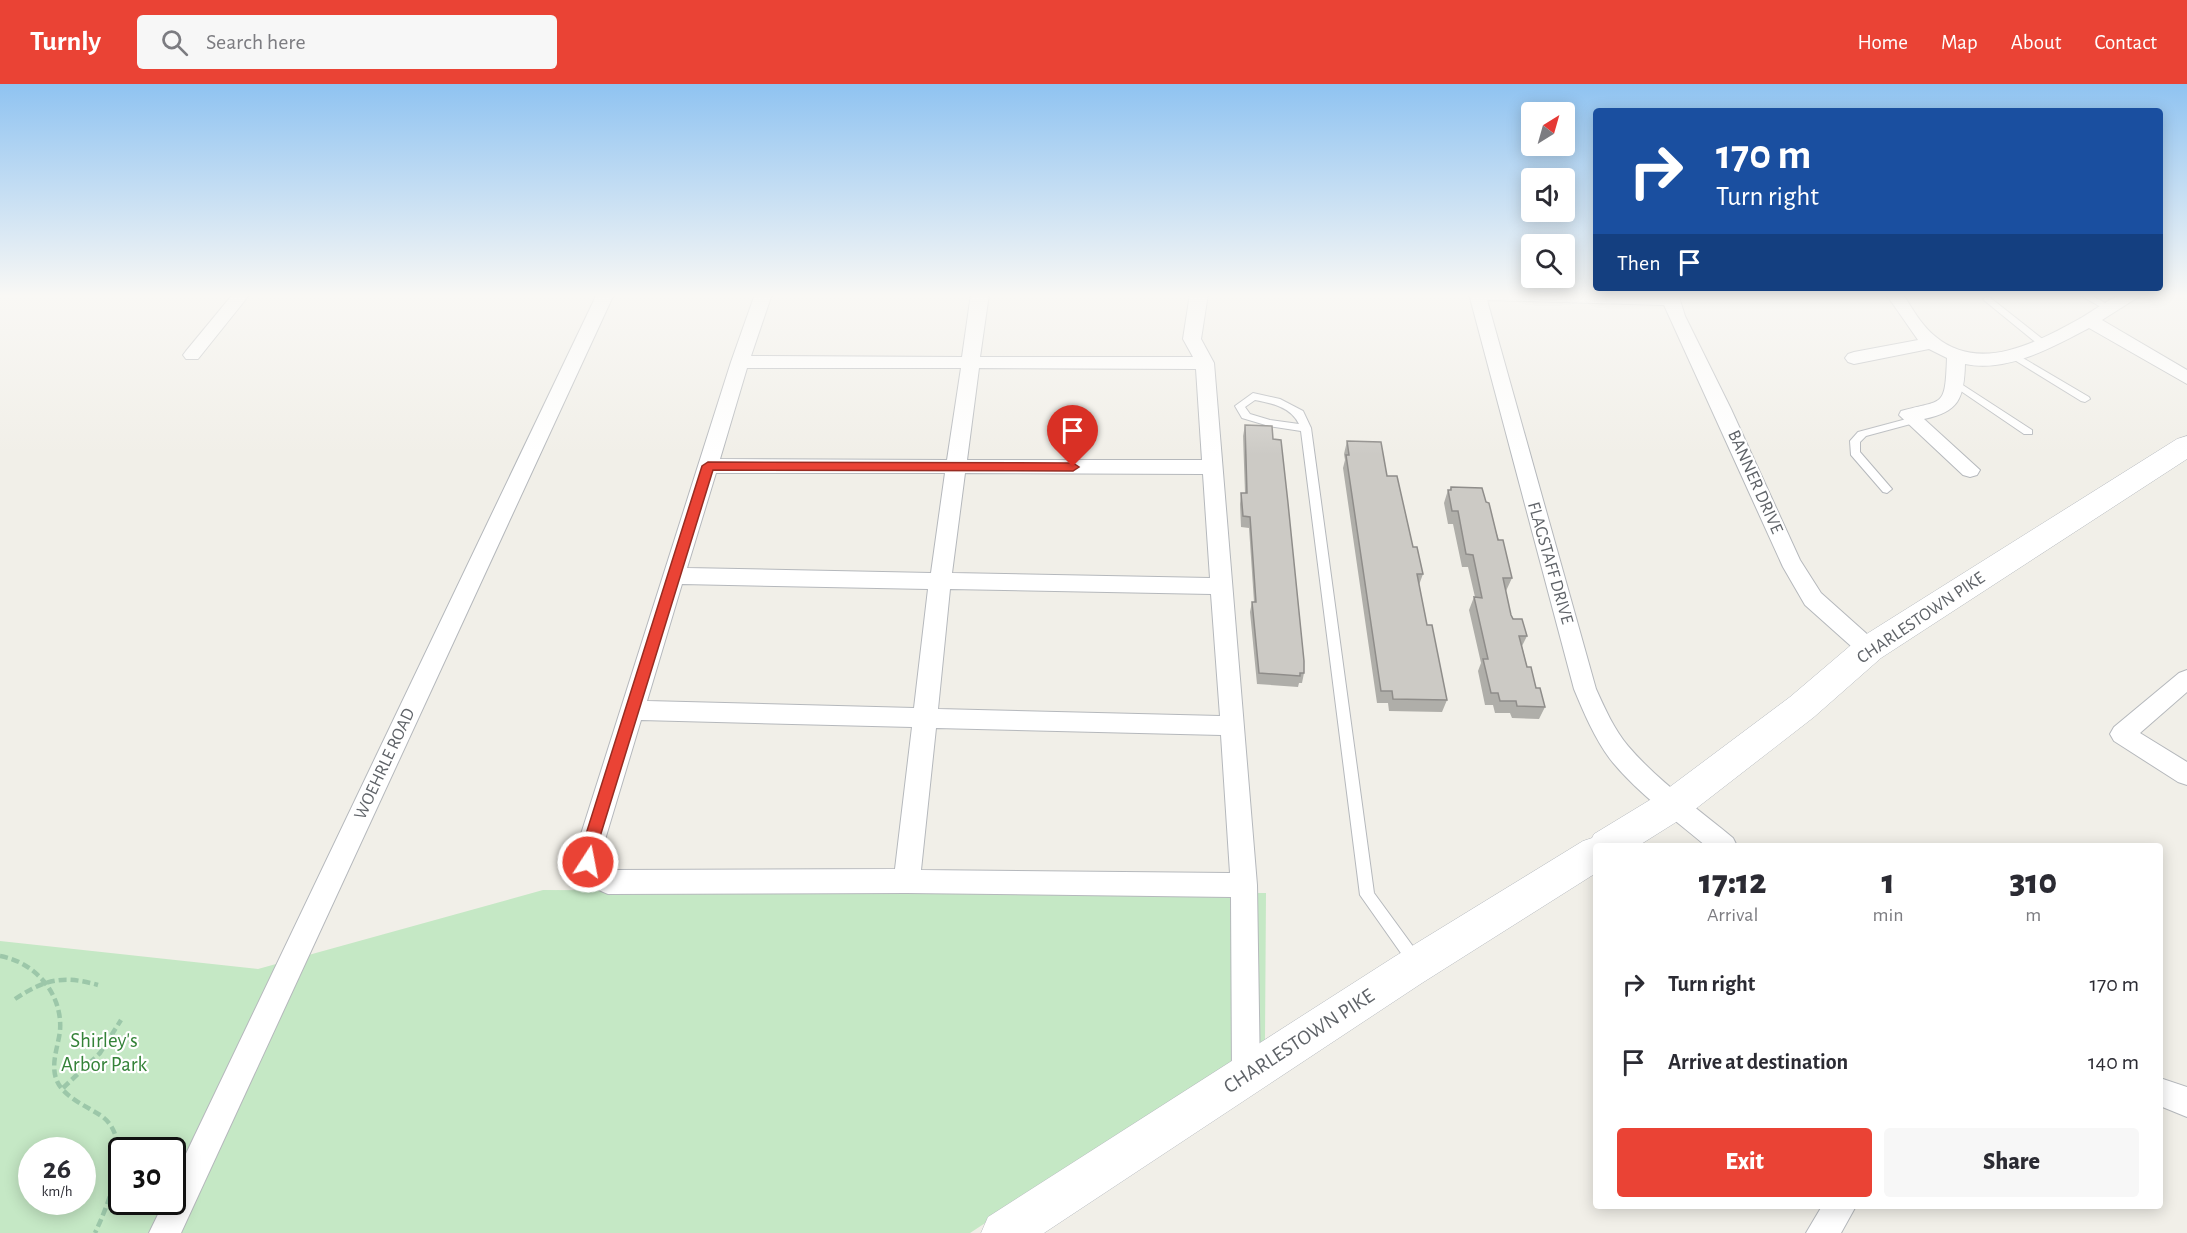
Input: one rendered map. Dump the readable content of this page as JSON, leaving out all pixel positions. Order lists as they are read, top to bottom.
{
  "streets": {
    "street": [
      "BANNER DRIVE",
      "FLAGSTAFF DRIVE",
      "CHARLESTOWN PIKE",
      "WOEHRLE ROAD"
    ]
  },
  "crossings": [
    ["BANNER DRIVE", "CHARLESTOWN PIKE"],
    ["FLAGSTAFF DRIVE", "CHARLESTOWN PIKE"]
  ],
  "parks": ["Shirley's Arbor Park"],
  "north": "top right",
  "page": {
    "header": "Turnly",
    "search": "Search here",
    "nav": [
      "Home",
      "Map",
      "About",
      "Contact"
    ],
    "turn": ["170 m", "Turn right"],
    "then": "Then",
    "eta": [
      "17:12",
      "Arrival",
      "1",
      "min",
      "310",
      "m"
    ],
    "list": [
      {
        "name": "Turn right",
        "value": "170 m"
      },
      {
        "name": "Arrive at destination",
        "value": "140 m"
      }
    ],
    "buttons": ["Exit", "Share"],
    "speed": "26 km/h",
    "limit": "30"
  }
}
